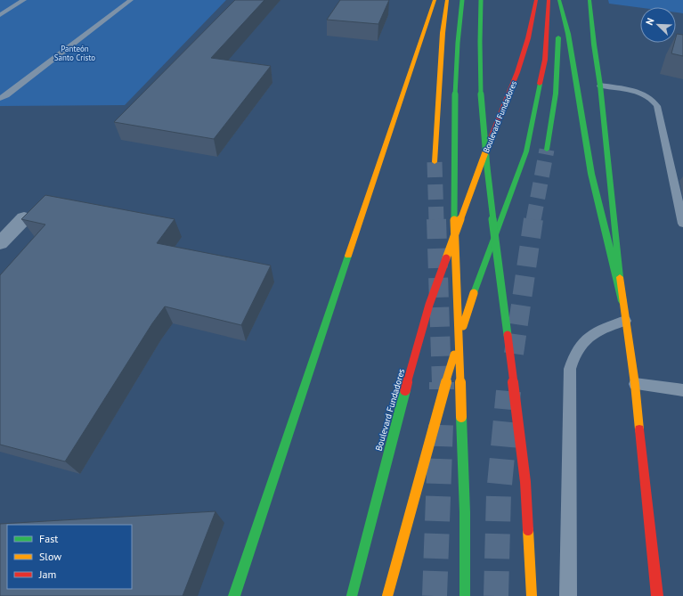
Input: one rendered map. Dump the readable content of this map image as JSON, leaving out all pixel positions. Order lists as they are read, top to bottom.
{
  "streets": {
    "main road": ["Boulevard Fundadores"]
  },
  "parks": ["Panteón Santo Cristo"],
  "legend": ["Fast", "Slow", "Jam"],
  "north": "top left"
}
